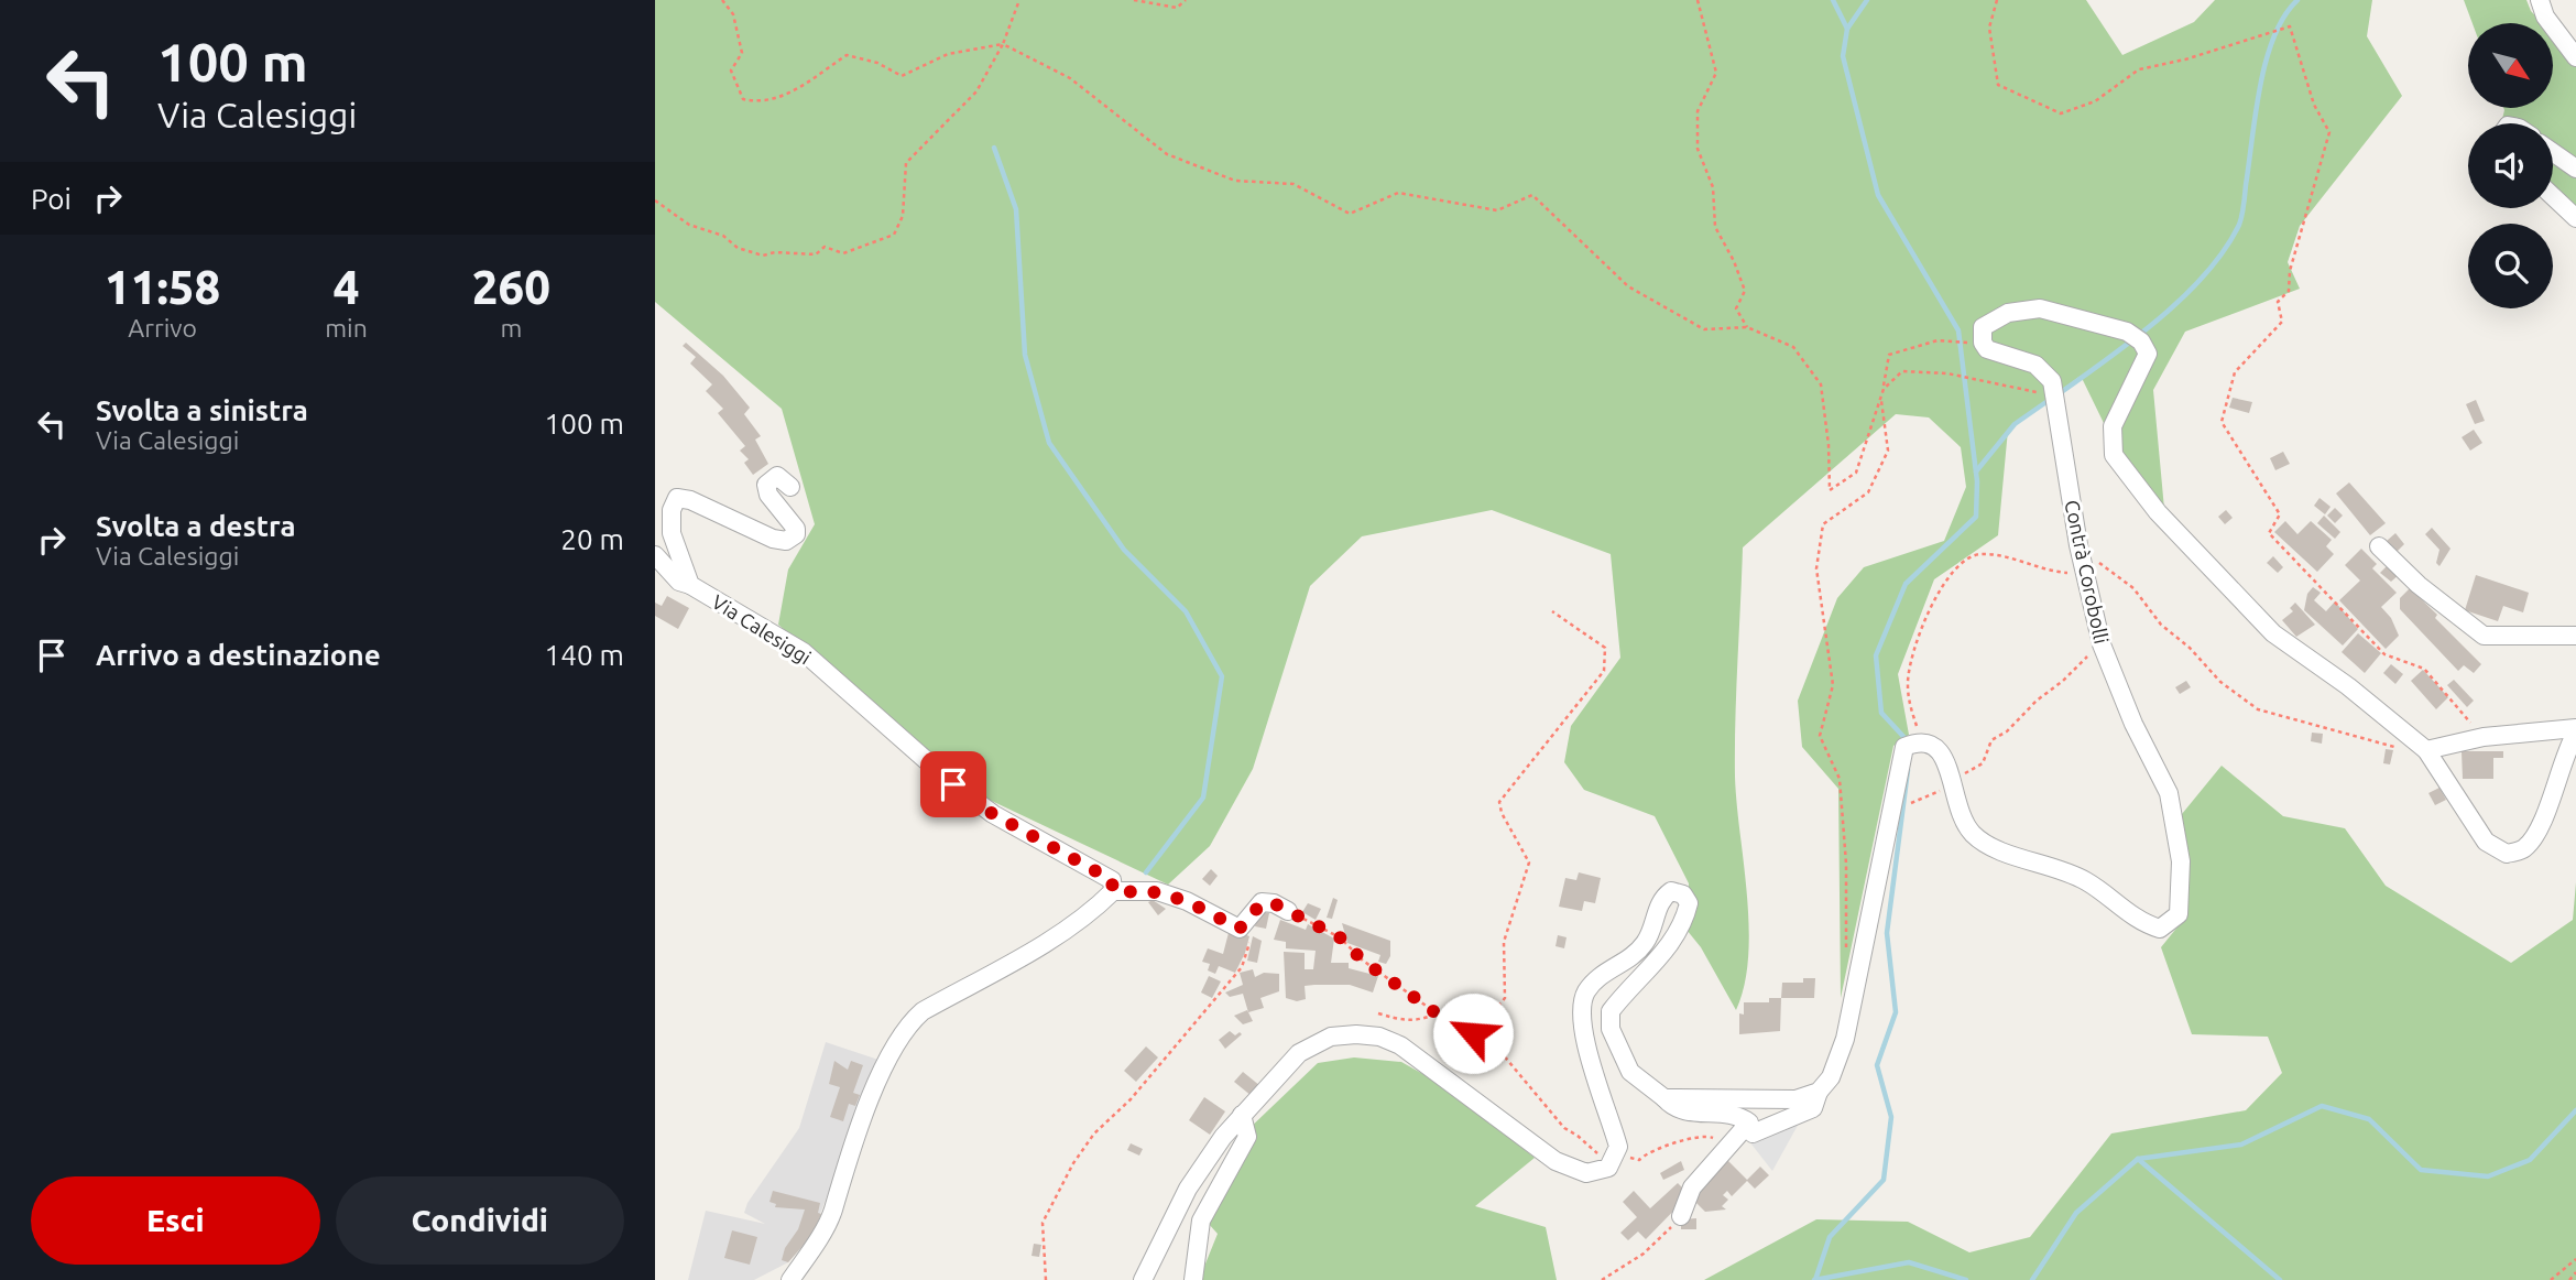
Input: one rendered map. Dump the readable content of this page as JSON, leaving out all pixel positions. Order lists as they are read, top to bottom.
{
  "streets": {
    "street": ["Contrà Corobolli", "Via Calesiggi"]
  },
  "north": "bottom right",
  "page": {
    "turn": ["100 m", "Via Calesiggi"],
    "then": "Poi",
    "eta": [
      "11:58",
      "Arrivo",
      "4",
      "min",
      "260",
      "m"
    ],
    "list": [
      {
        "name": "Svolta a sinistra",
        "note": "Via Calesiggi",
        "value": "100 m"
      },
      {
        "name": "Svolta a destra",
        "note": "Via Calesiggi",
        "value": "20 m"
      },
      {
        "name": "Arrivo a destinazione",
        "value": "140 m"
      }
    ],
    "buttons": ["Esci", "Condividi"]
  }
}
